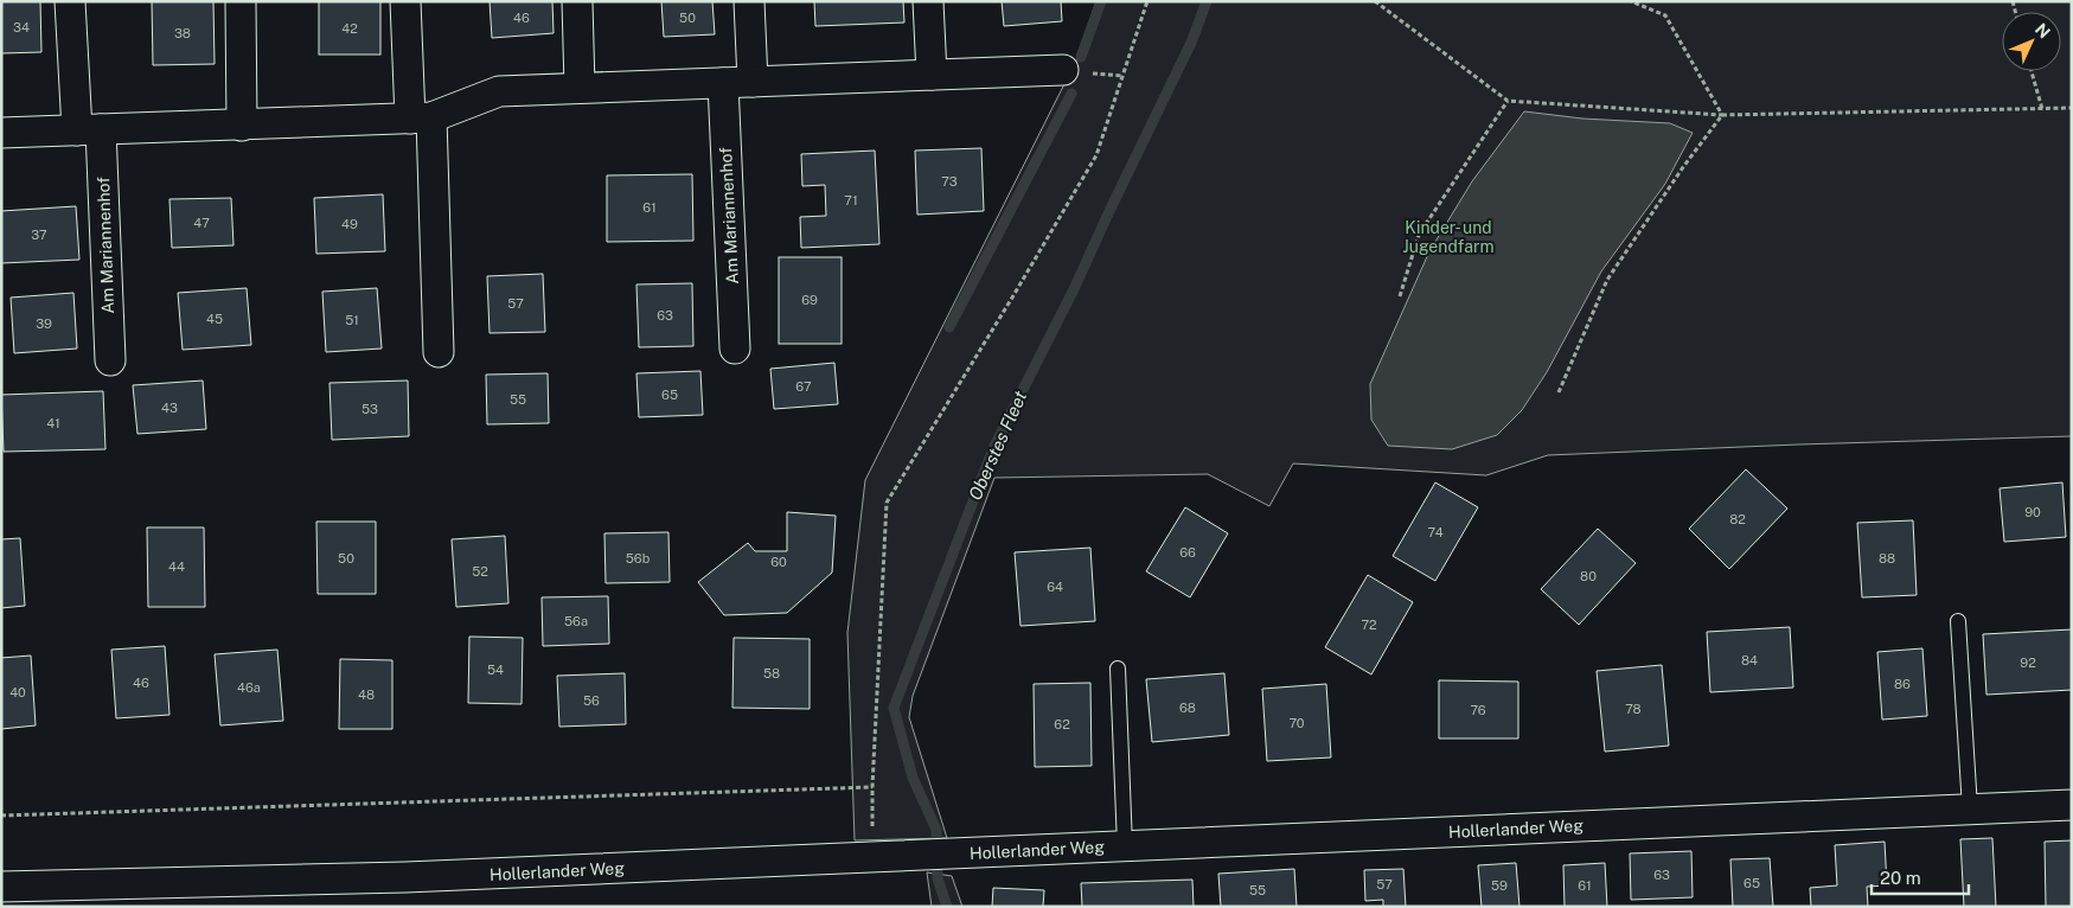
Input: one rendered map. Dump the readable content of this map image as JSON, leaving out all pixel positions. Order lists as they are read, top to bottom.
{
  "streets": {
    "street": ["Am Mariannenhof", "Hollerlander Weg"]
  },
  "water": ["Oberstes Fleet"],
  "parks": ["Kinder- und Jugendfarm"],
  "house_numbers": [
    "46",
    "50",
    "34",
    "42",
    "38",
    "73",
    "71",
    "61",
    "47",
    "49",
    "37",
    "69",
    "57",
    "63",
    "45",
    "51",
    "39",
    "67",
    "65",
    "55",
    "43",
    "53",
    "41",
    "90",
    "82",
    "74",
    "66",
    "50",
    "56b",
    "88",
    "60",
    "44",
    "52",
    "80",
    "64",
    "56a",
    "72",
    "84",
    "92",
    "54",
    "58",
    "46",
    "86",
    "46a",
    "40",
    "48",
    "56",
    "68",
    "78",
    "76",
    "70",
    "62",
    "63",
    "65",
    "57",
    "59",
    "61",
    "55"
  ],
  "scale_bar": "20 m",
  "north": "top right"
}
